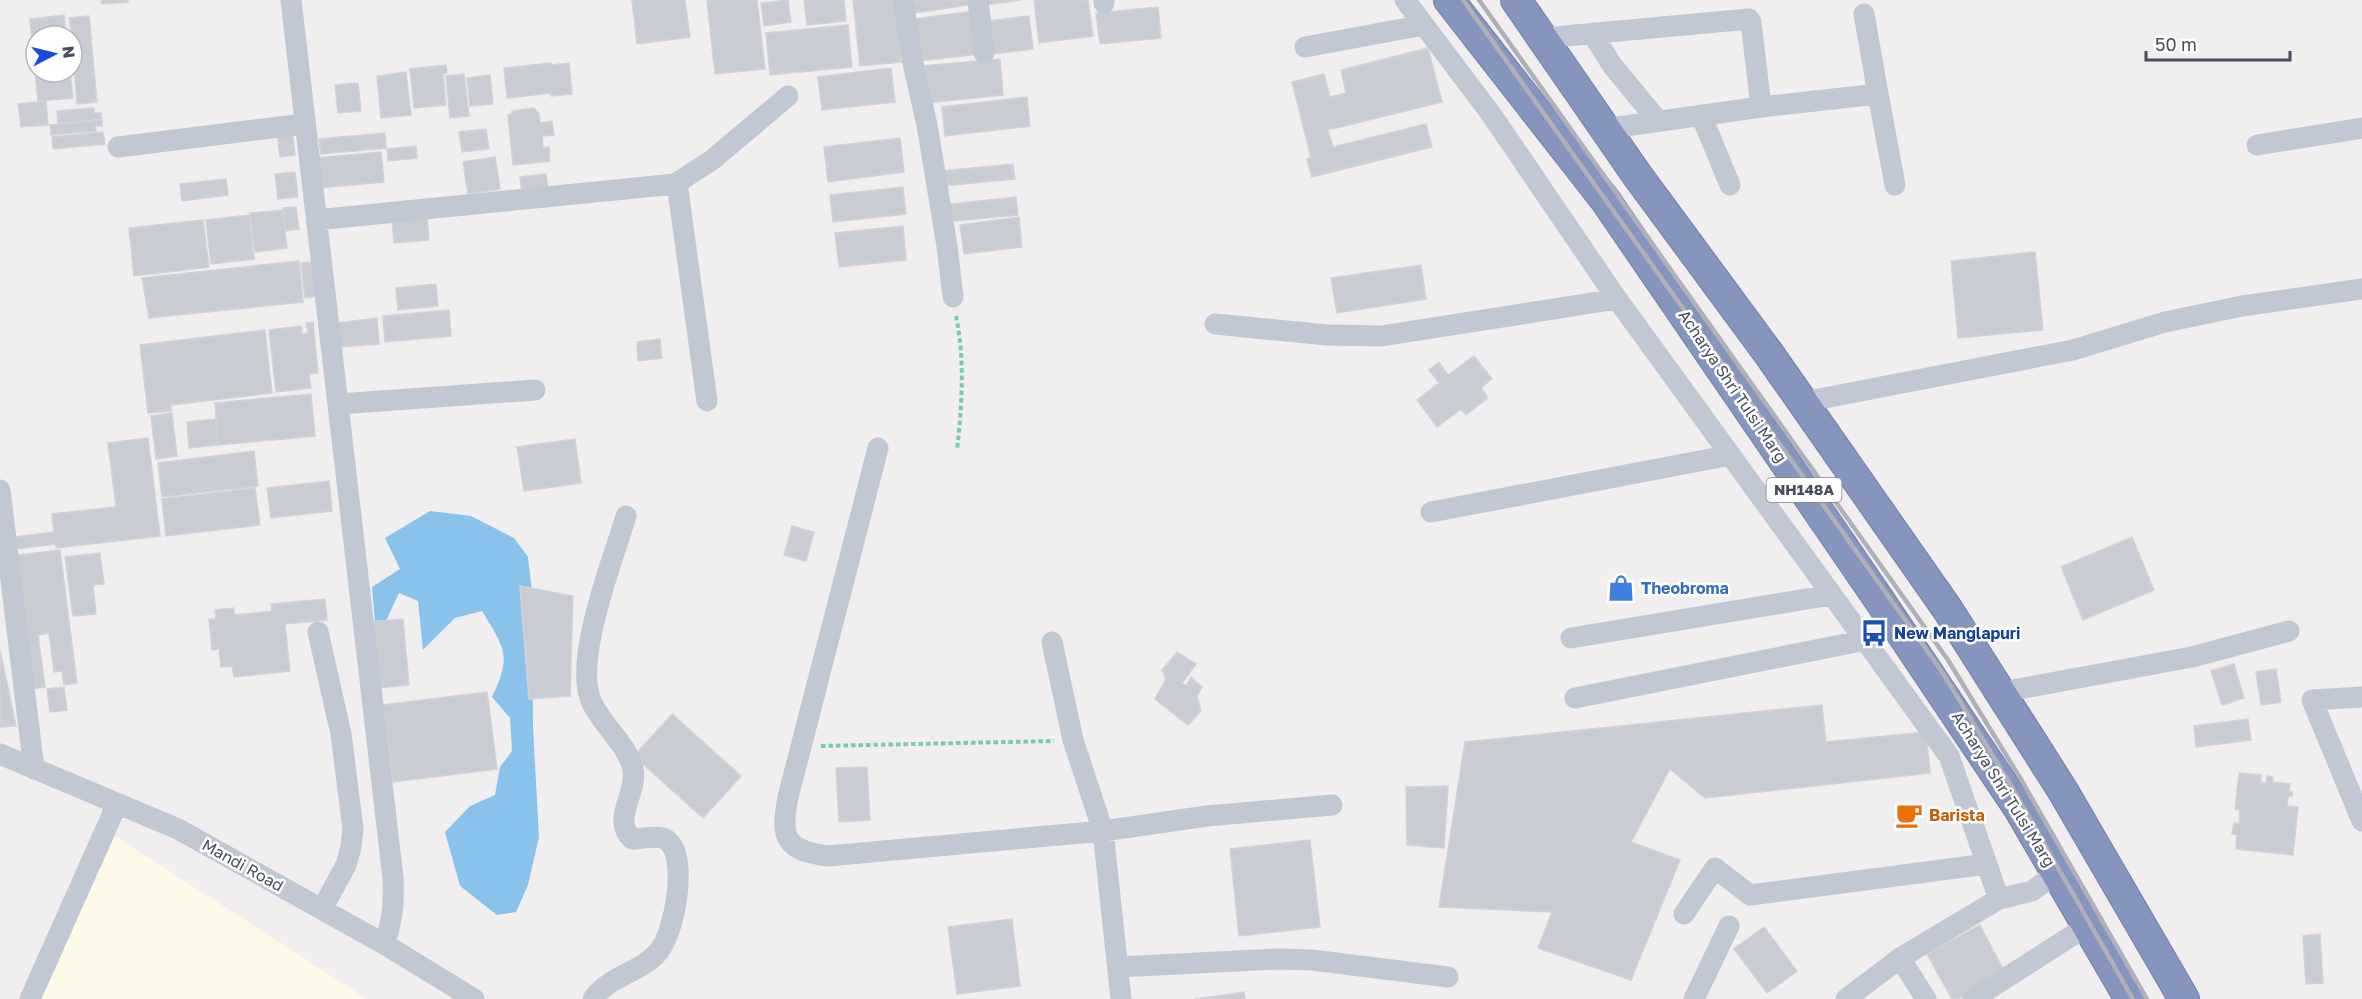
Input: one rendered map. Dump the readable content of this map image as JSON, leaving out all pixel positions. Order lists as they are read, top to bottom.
{
  "streets": {
    "highway": ["Acharya Shri Tulsi Marg", "NH148A"],
    "street": ["Mandi Road"]
  },
  "places": {
    "shop": ["Theobroma"],
    "bus stop": ["New Manglapuri"],
    "cafe": ["Barista"]
  },
  "scale_bar": "50 m",
  "north": "right"
}
